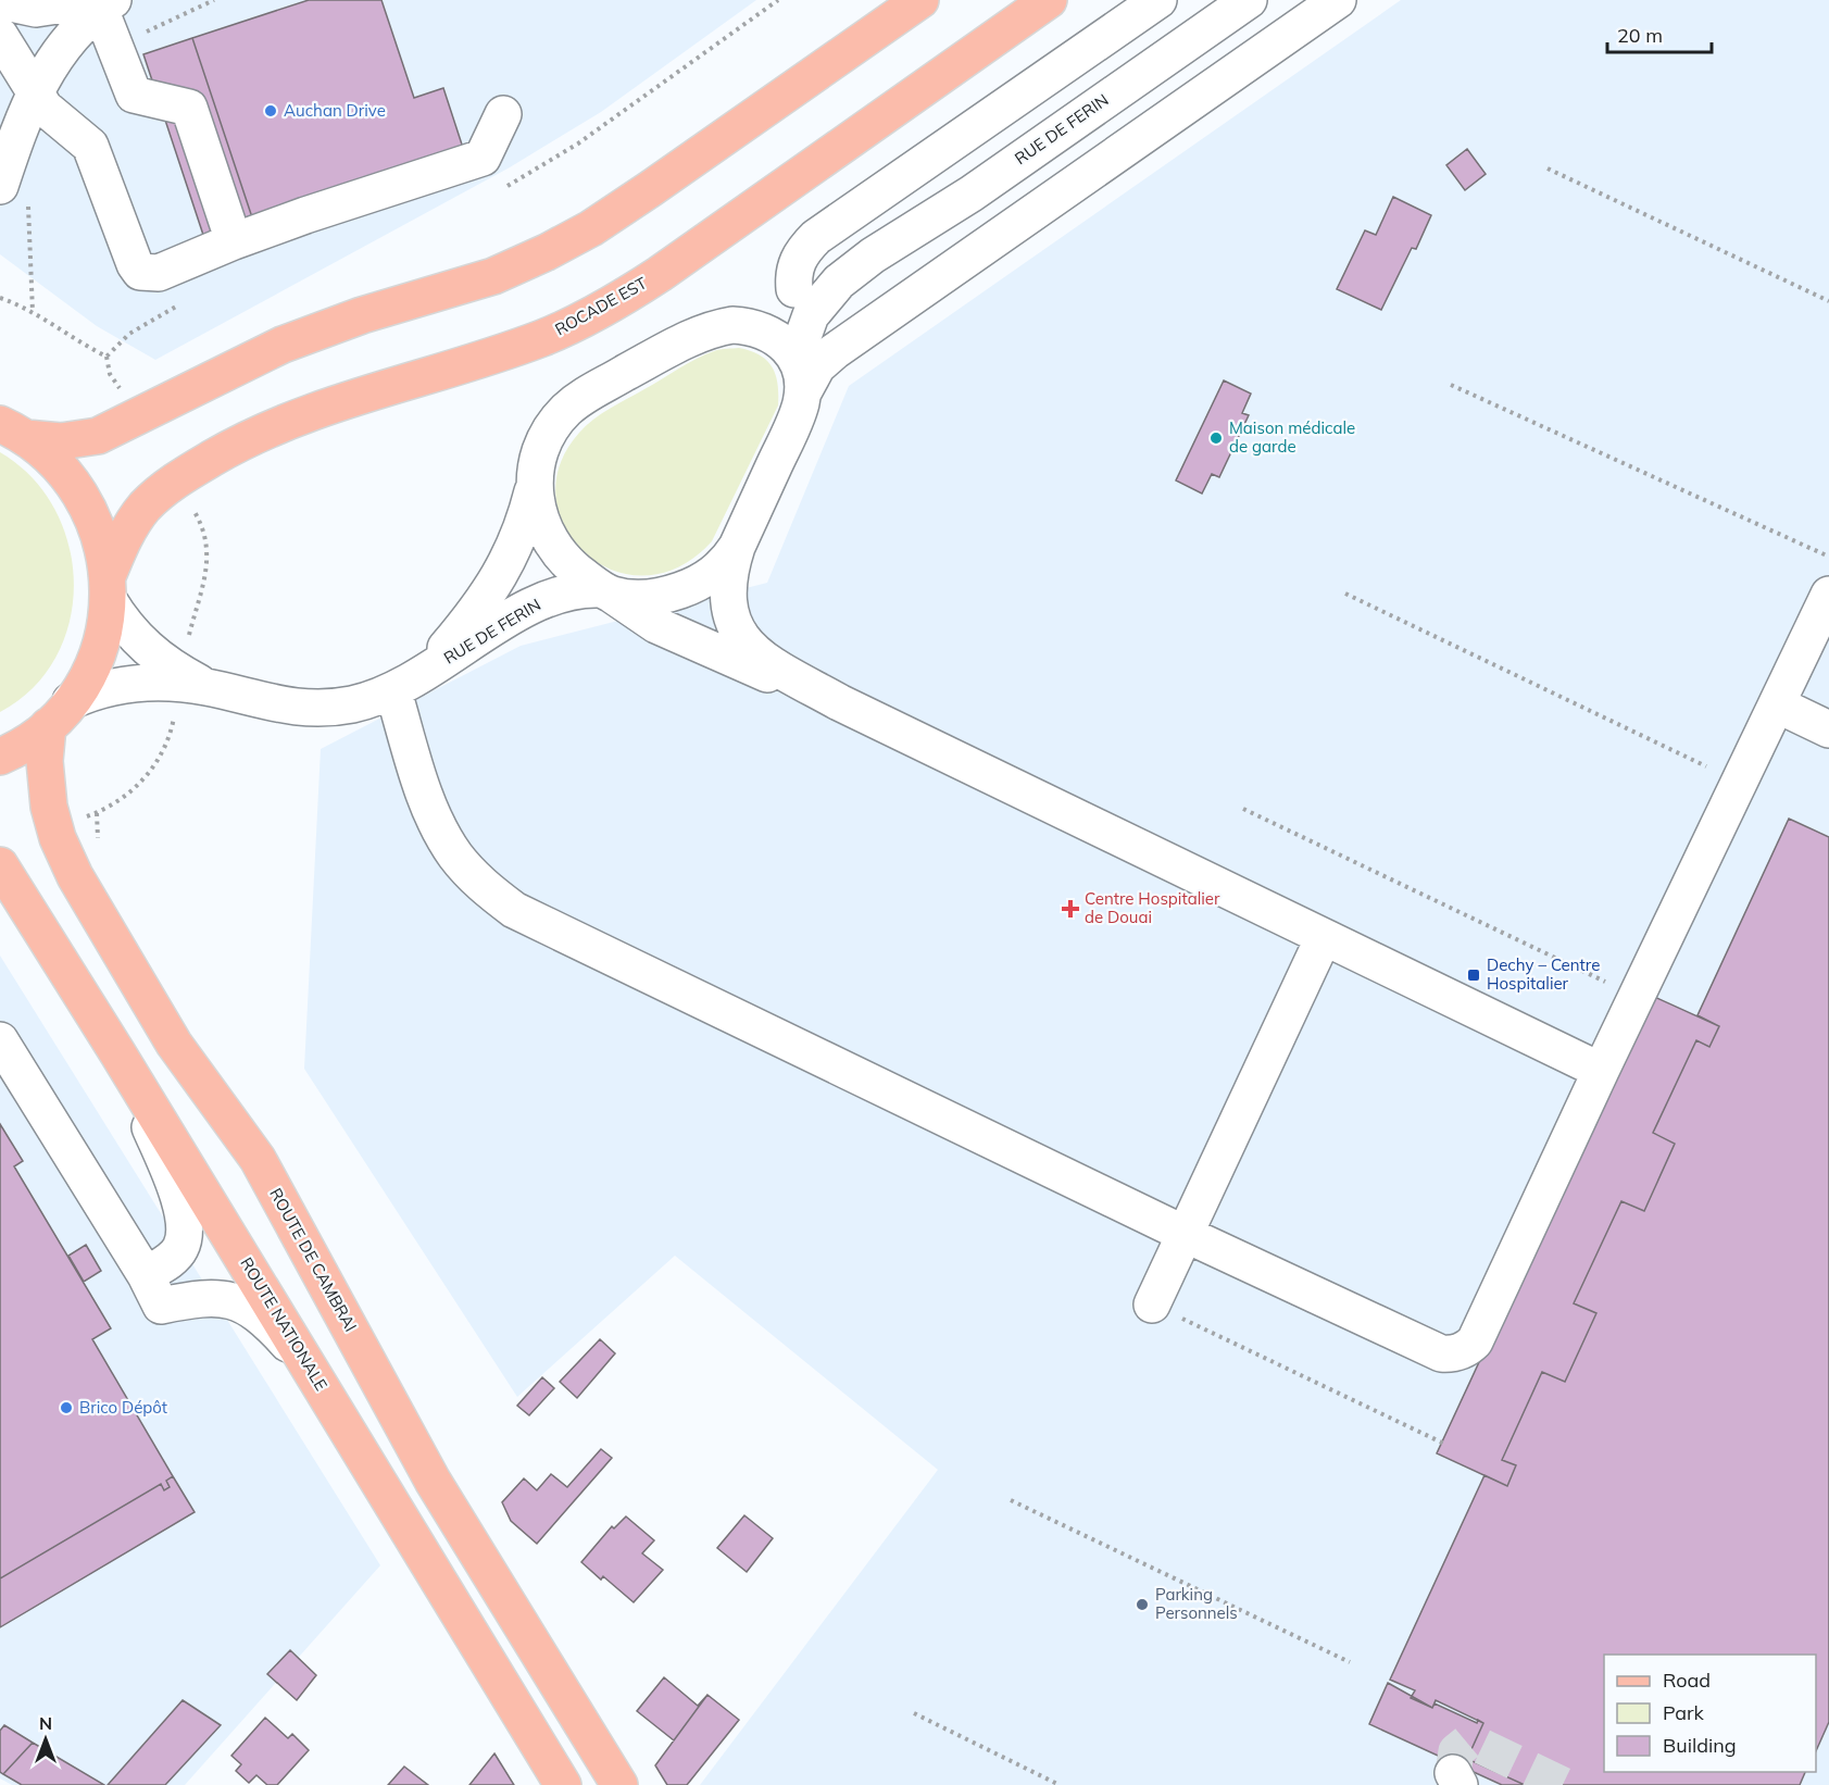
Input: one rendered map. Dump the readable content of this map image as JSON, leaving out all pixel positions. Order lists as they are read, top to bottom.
{
  "streets": {
    "main road": ["ROCADE EST", "ROUTE DE CAMBRAI", "ROUTE NATIONALE"],
    "street": ["RUE DE FERIN"]
  },
  "crossings": [
    ["RUE DE FERIN", "ROCADE EST"],
    ["RUE DE FERIN", "ROUTE DE CAMBRAI"]
  ],
  "places": {
    "other": [
      "Auchan Drive",
      "Maison médicale de garde",
      "Brico Dépôt",
      "Parking Personnels"
    ],
    "health": ["Centre Hospitalier de Douai"],
    "transit": ["Dechy – Centre Hospitalier"]
  },
  "legend": ["Road", "Park", "Building"],
  "scale_bar": "20 m",
  "north": "top"
}
